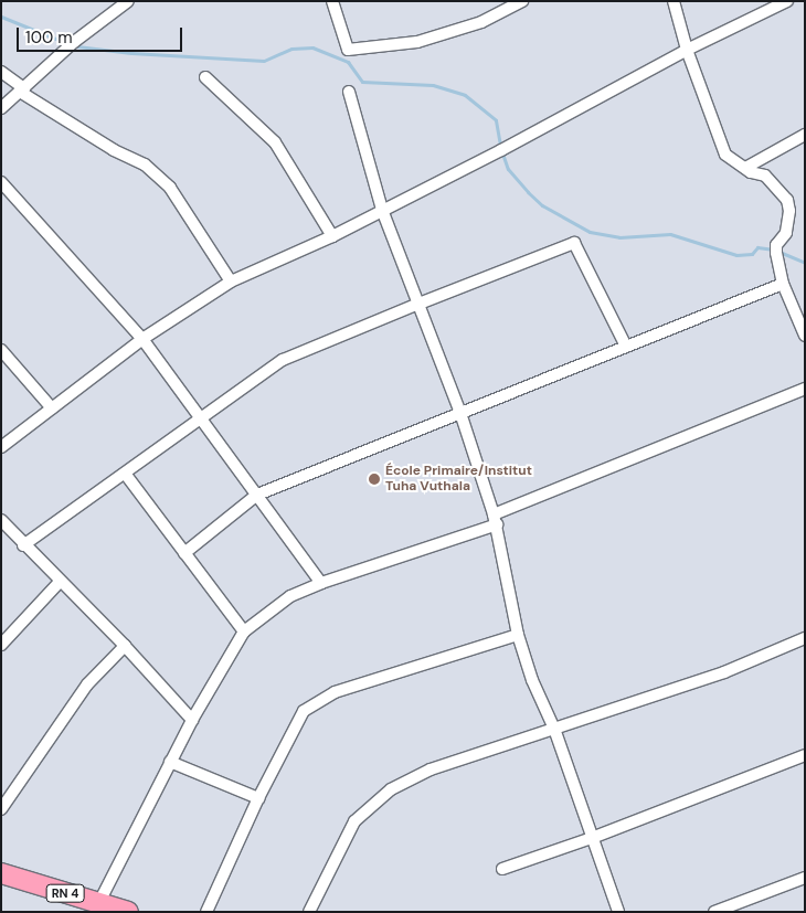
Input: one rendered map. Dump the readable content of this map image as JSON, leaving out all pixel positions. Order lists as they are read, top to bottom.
{
  "streets": {
    "highway": ["RN 4"]
  },
  "places": ["École Primaire/Institut Tuha Vuthala"],
  "scale_bar": "100 m"
}
